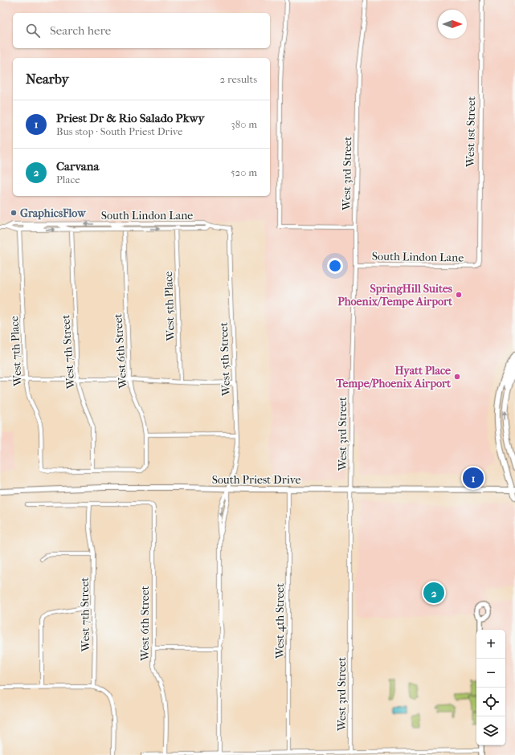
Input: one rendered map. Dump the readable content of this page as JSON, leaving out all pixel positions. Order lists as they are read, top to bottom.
{
  "streets": {
    "main road": ["South Priest Drive"],
    "street": [
      "West 1st Street",
      "West 3rd Street",
      "South Lindon Lane",
      "West 5th Place",
      "West 7th Place",
      "West 6th Street",
      "West 7th Street",
      "West 5th Street",
      "West 4th Street"
    ]
  },
  "crossings": [
    ["West 1st Street", "South Lindon Lane"],
    ["West 3rd Street", "South Lindon Lane"],
    ["West 3rd Street", "South Priest Drive"],
    ["South Lindon Lane", "West 5th Place"],
    ["South Lindon Lane", "West 7th Place"],
    ["South Lindon Lane", "West 6th Street"],
    ["South Lindon Lane", "West 7th Street"],
    ["South Lindon Lane", "West 5th Street"],
    ["West 7th Place", "West 6th Street"],
    ["West 7th Place", "West 7th Street"],
    ["West 6th Street", "West 7th Street"],
    ["West 5th Street", "South Priest Drive"],
    ["South Priest Drive", "West 4th Street"]
  ],
  "places": ["GraphicsFlow", "SpringHill Suites Phoenix/Tempe Airport", "Hyatt Place Tempe/Phoenix Airport"],
  "north": "right",
  "page": {
    "search": "Search here",
    "heading": ["Nearby", "2 results"],
    "list": [
      {
        "mark": "1",
        "name": "Priest Dr & Rio Salado Pkwy",
        "note": "Bus stop · South Priest Drive",
        "value": "380 m"
      },
      {
        "mark": "2",
        "name": "Carvana",
        "note": "Place",
        "value": "520 m"
      }
    ],
    "pins": ["1", "2"],
    "map_buttons": ["+", "−"]
  }
}
